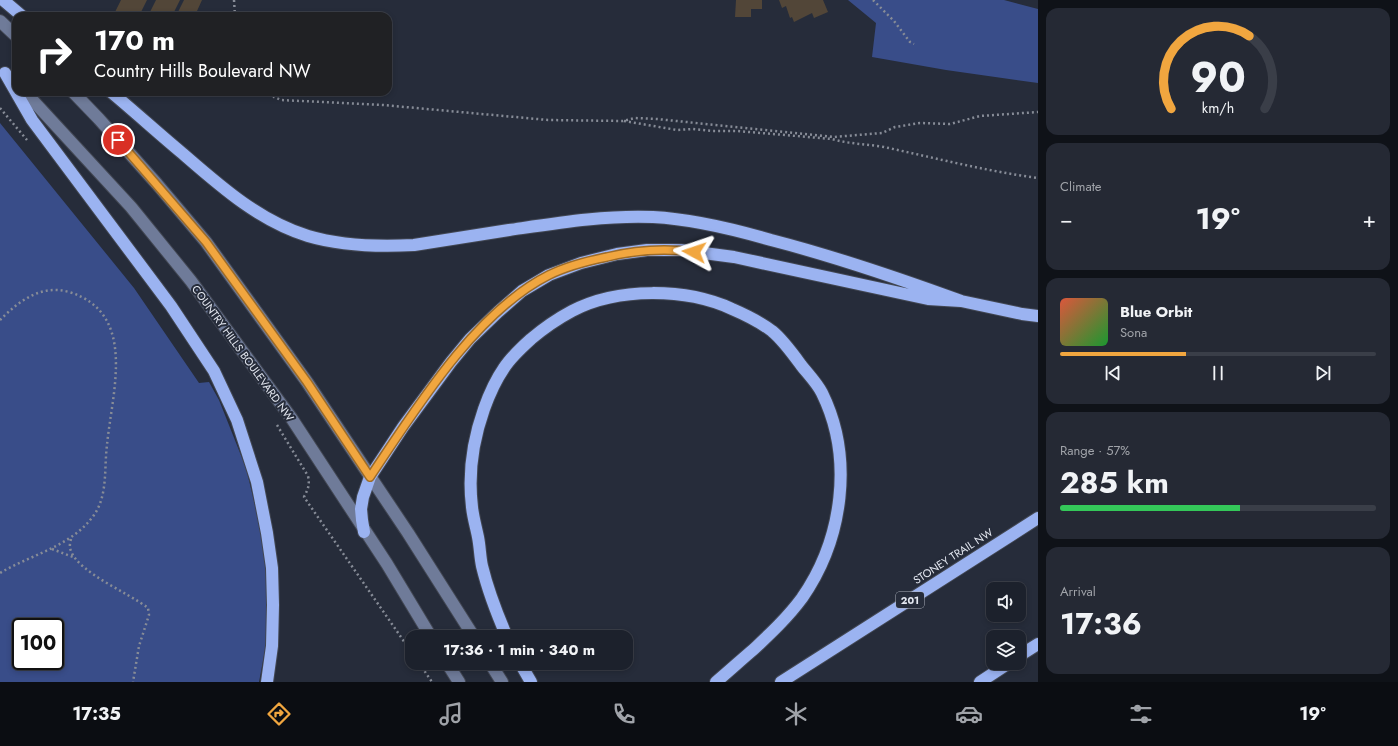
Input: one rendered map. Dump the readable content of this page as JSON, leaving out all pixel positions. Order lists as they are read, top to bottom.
{
  "streets": {
    "highway": ["STONEY TRAIL NW", "201"],
    "main road": ["COUNTRY HILLS BOULEVARD NW"]
  },
  "page": {
    "turn": ["170 m", "Country Hills Boulevard NW"],
    "tile": [
      "Climate",
      ["Range · 57%", "285 km"],
      ["Arrival", "17:36"]
    ],
    "heat": ["−", "19°", "+"],
    "song": ["Blue Orbit", "Sona"],
    "limit": "100",
    "trip": "17:36 · 1 min · 340 m",
    "tabs": ["17:35", "19°"],
    "gauge": ["90", "km/h"]
  }
}
